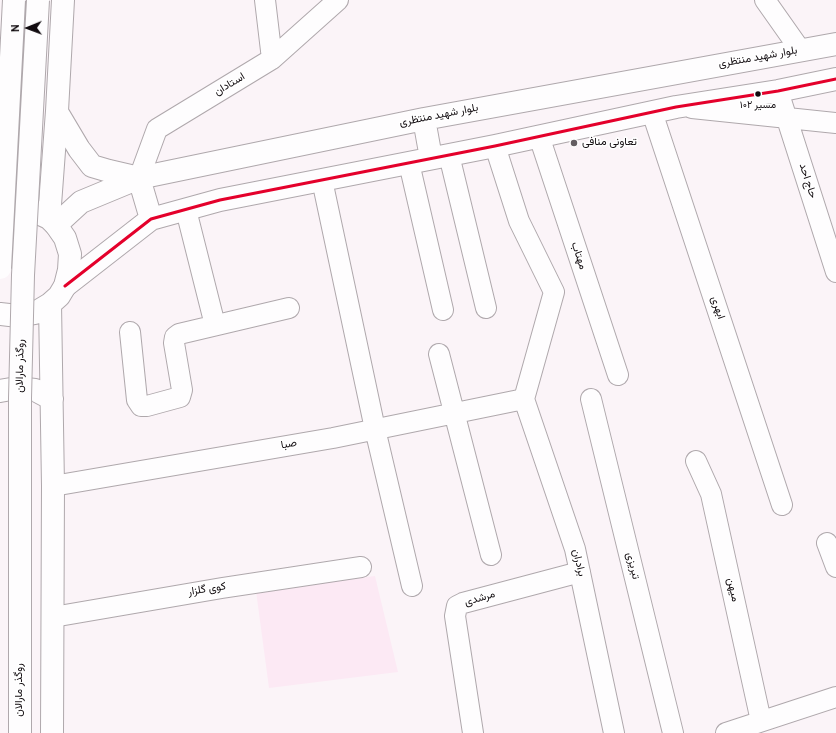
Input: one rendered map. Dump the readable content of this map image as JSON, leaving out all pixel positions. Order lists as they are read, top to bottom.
{
  "streets": {
    "main road": ["بلوار شهید منتظری", "روگذر مارالان"],
    "street": [
      "استادان",
      "حاج احد",
      "مهتاب",
      "ابهری",
      "صبا",
      "برادران",
      "تبریزی",
      "کوی گلزار",
      "میهن",
      "مرشدی"
    ]
  },
  "crossings": [
    ["بلوار شهید منتظری", "استادان"],
    ["صبا", "برادران"],
    ["برادران", "مرشدی"]
  ],
  "places": ["مسیر ۱۰۲", "تعاونی منافی"],
  "north": "left"
}
